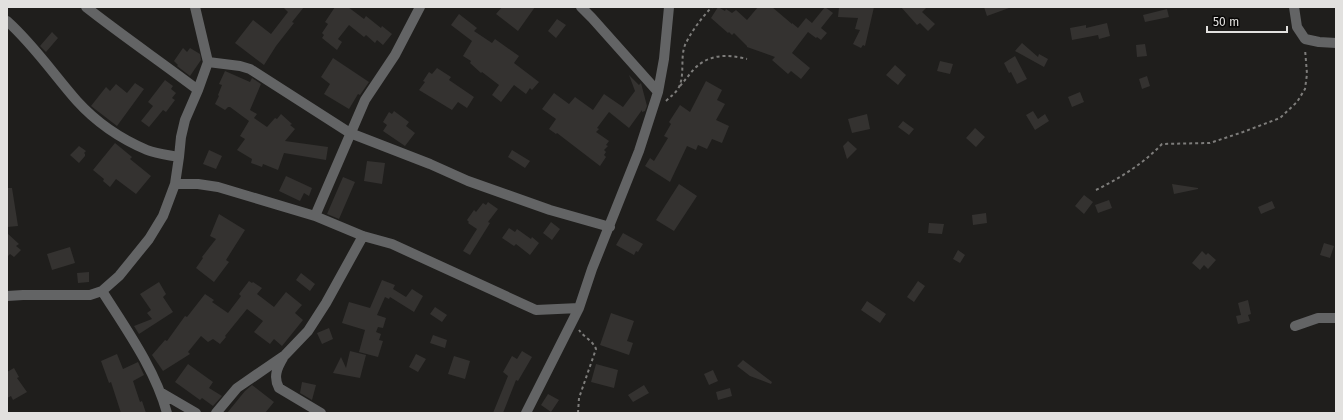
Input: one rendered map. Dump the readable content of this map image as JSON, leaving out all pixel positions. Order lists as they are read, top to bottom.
{
  "scale_bar": "50 m"
}
